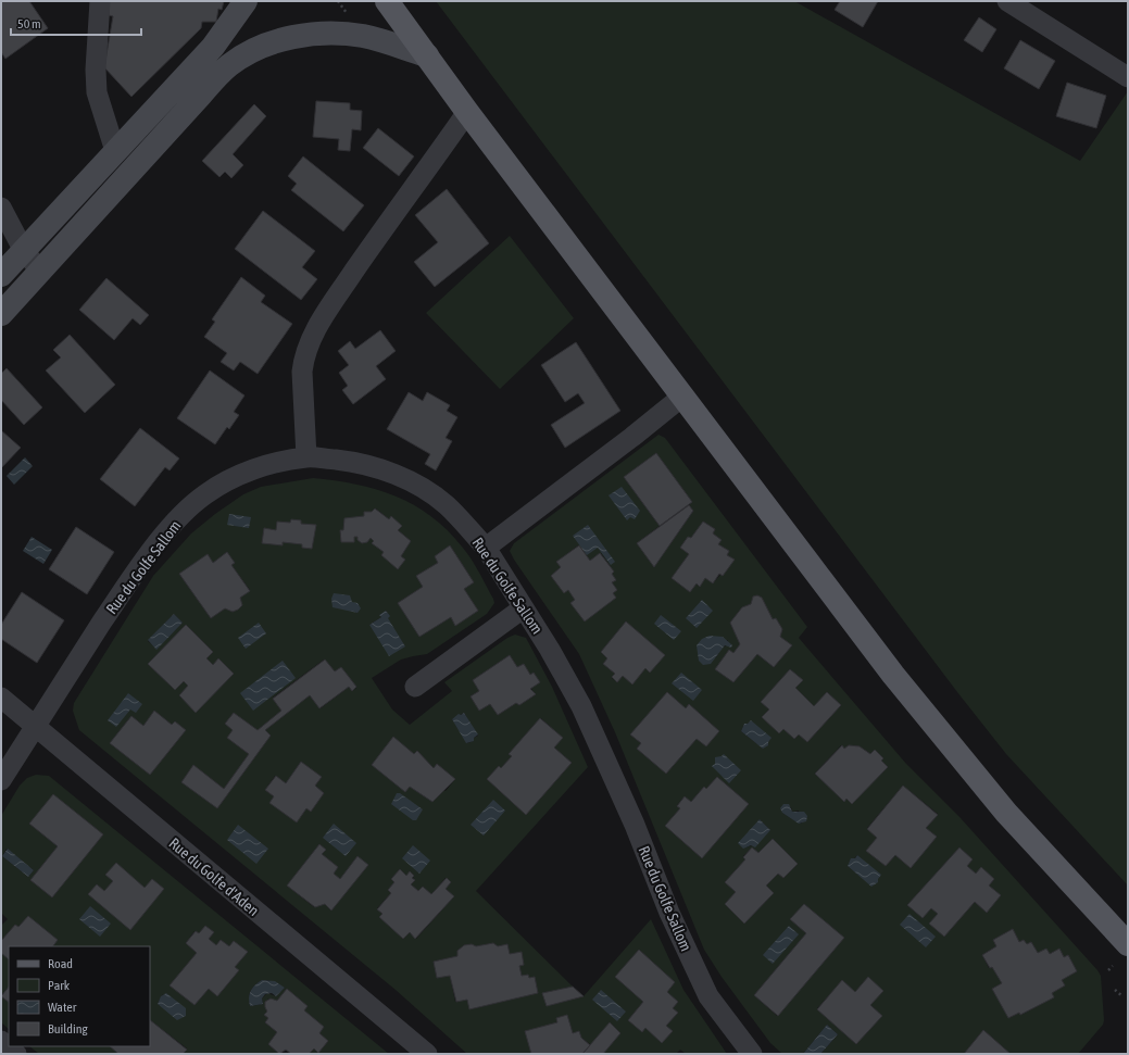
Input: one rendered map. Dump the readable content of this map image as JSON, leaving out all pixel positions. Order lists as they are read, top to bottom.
{
  "streets": {
    "street": ["Rue du Golfe Sallom", "Rue du Golfe d'Aden"]
  },
  "crossings": [
    ["Rue du Golfe Sallom", "Rue du Golfe d'Aden"]
  ],
  "legend": [
    "Road",
    "Park",
    "Water",
    "Building"
  ],
  "scale_bar": "50 m"
}
